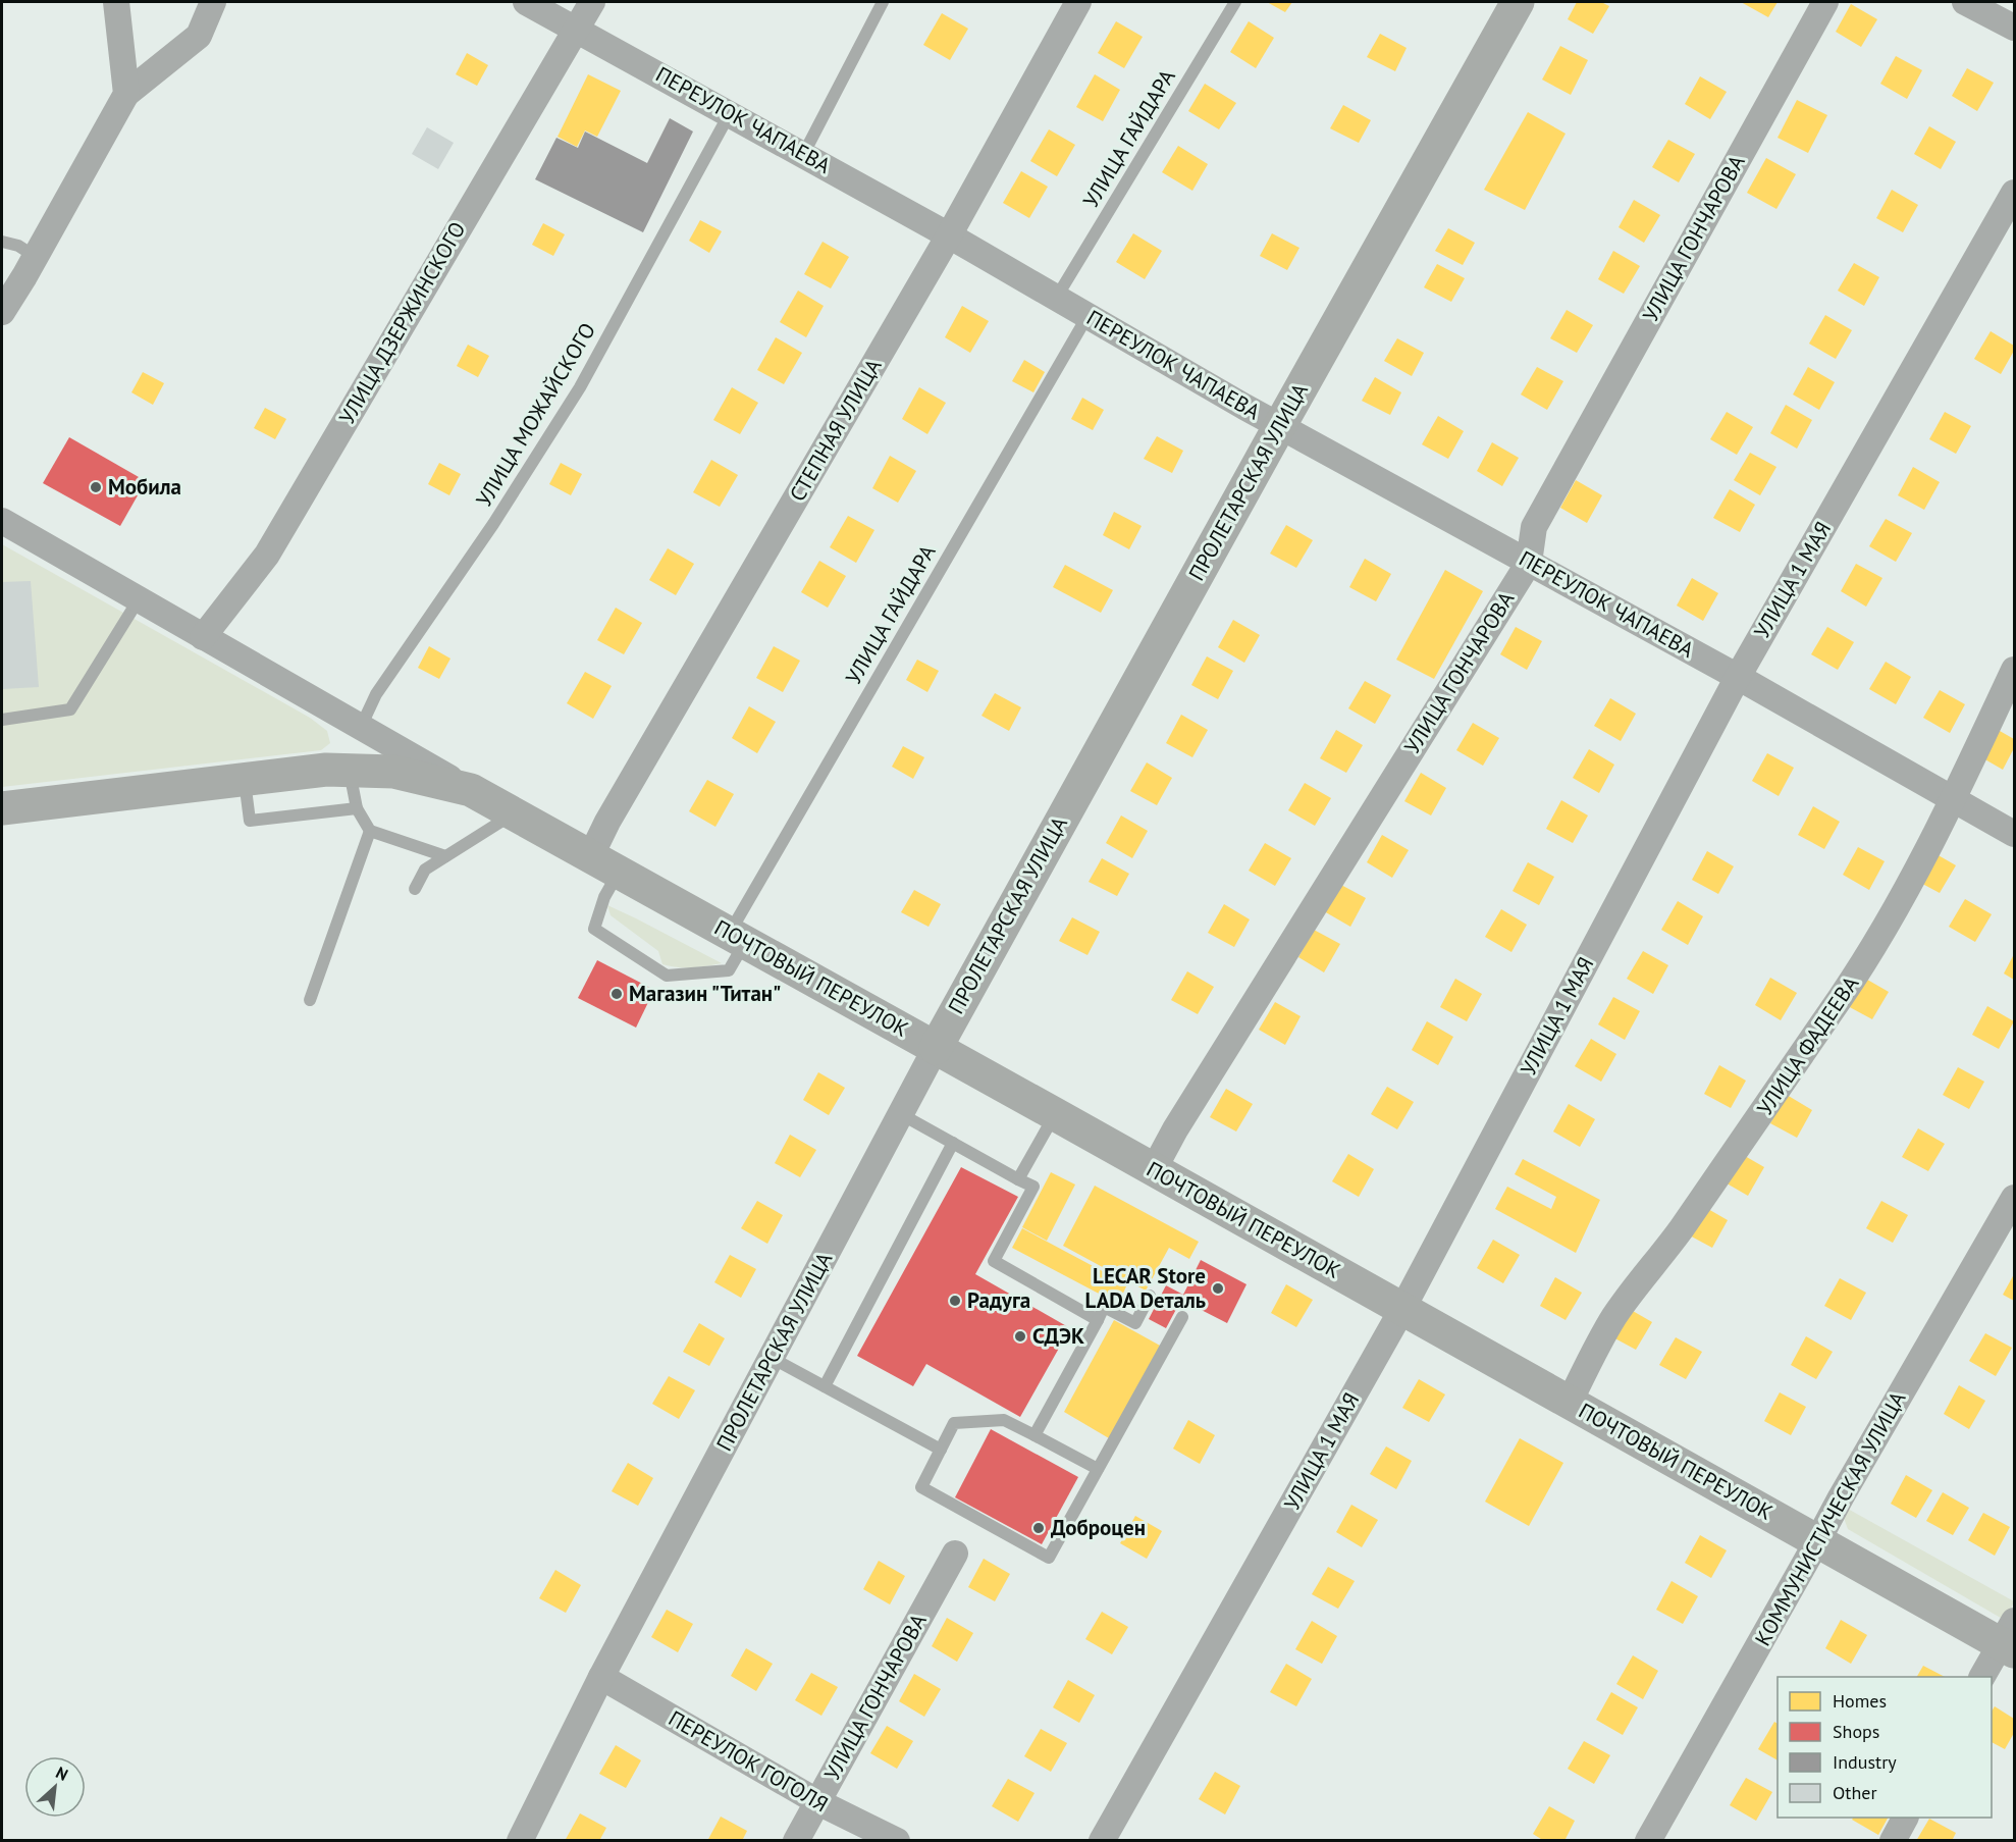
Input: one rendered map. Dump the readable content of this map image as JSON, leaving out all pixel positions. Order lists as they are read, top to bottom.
{
  "streets": {
    "main road": ["ПРОЛЕТАРСКАЯ УЛИЦА", "ПОЧТОВЫЙ ПЕРЕУЛОК"],
    "street": [
      "ПЕРЕУЛОК ЧАПАЕВА",
      "УЛИЦА ГОНЧАРОВА",
      "УЛИЦА ДЗЕРЖИНСКОГО",
      "СТЕПНАЯ УЛИЦА",
      "УЛИЦА 1 МАЯ",
      "УЛИЦА ФАДЕЕВА",
      "КОММУНИСТИЧЕСКАЯ УЛИЦА",
      "ПЕРЕУЛОК ГОГОЛЯ"
    ],
    "lane": ["УЛИЦА ГАЙДАРА", "УЛИЦА МОЖАЙСКОГО"]
  },
  "crossings": [
    ["ПЕРЕУЛОК ЧАПАЕВА", "УЛИЦА ГАЙДАРА"],
    ["ПЕРЕУЛОК ЧАПАЕВА", "УЛИЦА ГОНЧАРОВА"],
    ["ПЕРЕУЛОК ЧАПАЕВА", "УЛИЦА ДЗЕРЖИНСКОГО"],
    ["ПЕРЕУЛОК ЧАПАЕВА", "УЛИЦА МОЖАЙСКОГО"],
    ["ПЕРЕУЛОК ЧАПАЕВА", "СТЕПНАЯ УЛИЦА"],
    ["ПЕРЕУЛОК ЧАПАЕВА", "ПРОЛЕТАРСКАЯ УЛИЦА"],
    ["ПЕРЕУЛОК ЧАПАЕВА", "УЛИЦА 1 МАЯ"],
    ["ПЕРЕУЛОК ЧАПАЕВА", "УЛИЦА ФАДЕЕВА"],
    ["УЛИЦА ГАЙДАРА", "СТЕПНАЯ УЛИЦА"],
    ["УЛИЦА ГАЙДАРА", "ПОЧТОВЫЙ ПЕРЕУЛОК"],
    ["УЛИЦА ГОНЧАРОВА", "ПОЧТОВЫЙ ПЕРЕУЛОК"],
    ["УЛИЦА ГОНЧАРОВА", "ПЕРЕУЛОК ГОГОЛЯ"],
    ["СТЕПНАЯ УЛИЦА", "ПОЧТОВЫЙ ПЕРЕУЛОК"],
    ["ПРОЛЕТАРСКАЯ УЛИЦА", "ПОЧТОВЫЙ ПЕРЕУЛОК"],
    ["ПРОЛЕТАРСКАЯ УЛИЦА", "ПЕРЕУЛОК ГОГОЛЯ"],
    ["УЛИЦА 1 МАЯ", "ПОЧТОВЫЙ ПЕРЕУЛОК"],
    ["ПОЧТОВЫЙ ПЕРЕУЛОК", "УЛИЦА ФАДЕЕВА"],
    ["ПОЧТОВЫЙ ПЕРЕУЛОК", "КОММУНИСТИЧЕСКАЯ УЛИЦА"]
  ],
  "places": [
    "Мобила",
    "Магазин \"Титан\"",
    "LECAR Store LADA Dеталь",
    "Радуга",
    "СДЭК",
    "Доброцен"
  ],
  "legend": [
    "Homes",
    "Shops",
    "Industry",
    "Other"
  ],
  "north": "top right"
}
